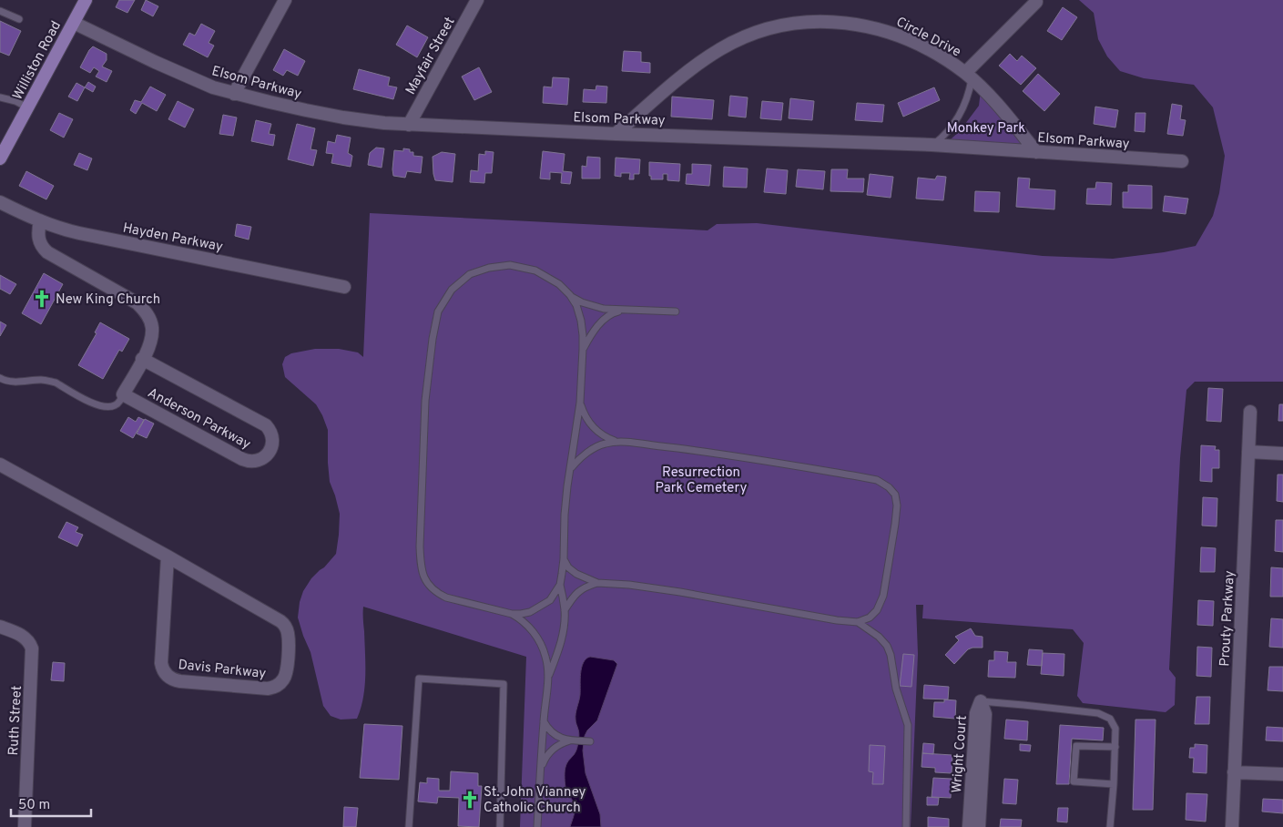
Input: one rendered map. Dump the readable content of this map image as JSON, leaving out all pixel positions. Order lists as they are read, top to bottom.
{
  "streets": {
    "main road": ["Williston Road"],
    "street": [
      "Circle Drive",
      "Mayfair Street",
      "Elsom Parkway",
      "Hayden Parkway",
      "Anderson Parkway",
      "Prouty Parkway",
      "Davis Parkway",
      "Ruth Street",
      "Wright Court"
    ]
  },
  "crossings": [
    ["Circle Drive", "Elsom Parkway"],
    ["Mayfair Street", "Elsom Parkway"],
    ["Williston Road", "Elsom Parkway"]
  ],
  "parks": ["Monkey Park", "Resurrection Park Cemetery"],
  "places": {
    "church": ["New King Church", "St. John Vianney Catholic Church"]
  },
  "scale_bar": "50 m"
}
